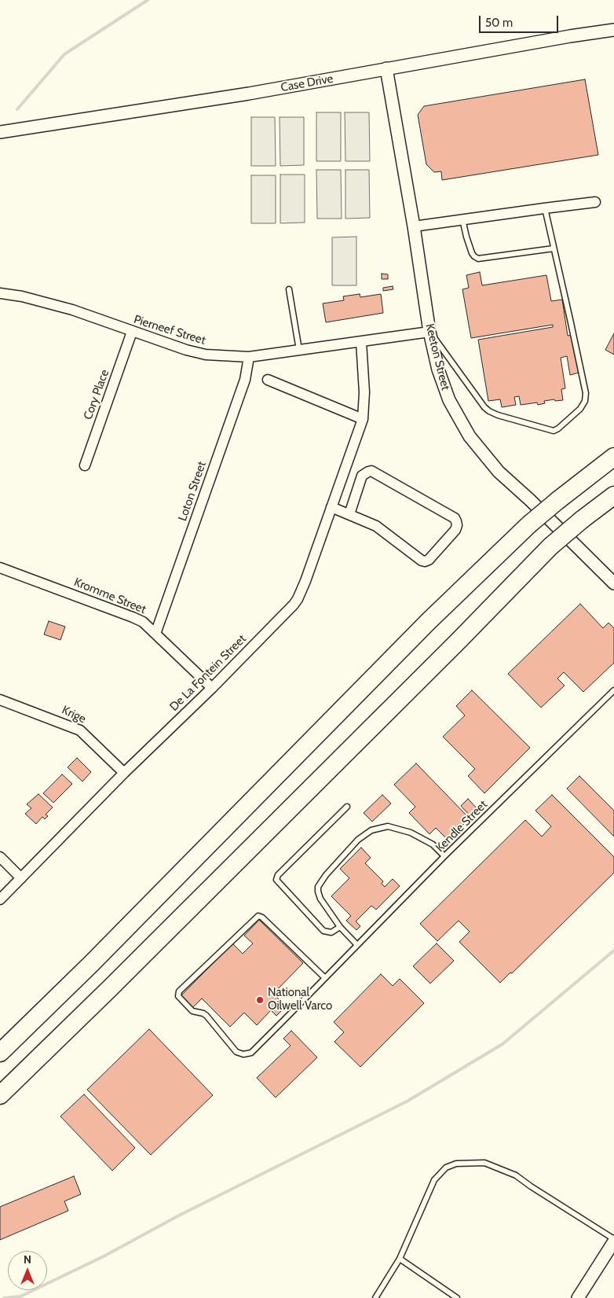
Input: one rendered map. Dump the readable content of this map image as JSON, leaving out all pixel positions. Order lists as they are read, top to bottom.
{
  "streets": {
    "street": [
      "Case Drive",
      "Pierneef Street",
      "Keeton Street",
      "Cory Place",
      "Loton Street",
      "Kromme Street",
      "De La Fontein Street",
      "Krige"
    ],
    "lane": ["Kendle Street"]
  },
  "crossings": [
    ["Case Drive", "Keeton Street"],
    ["Pierneef Street", "Keeton Street"],
    ["Pierneef Street", "Cory Place"],
    ["Pierneef Street", "Loton Street"],
    ["Pierneef Street", "De La Fontein Street"],
    ["Loton Street", "Kromme Street"],
    ["Kromme Street", "De La Fontein Street"],
    ["De La Fontein Street", "Krige"]
  ],
  "places": ["National Oilwell Varco"],
  "scale_bar": "50 m",
  "north": "top"
}
